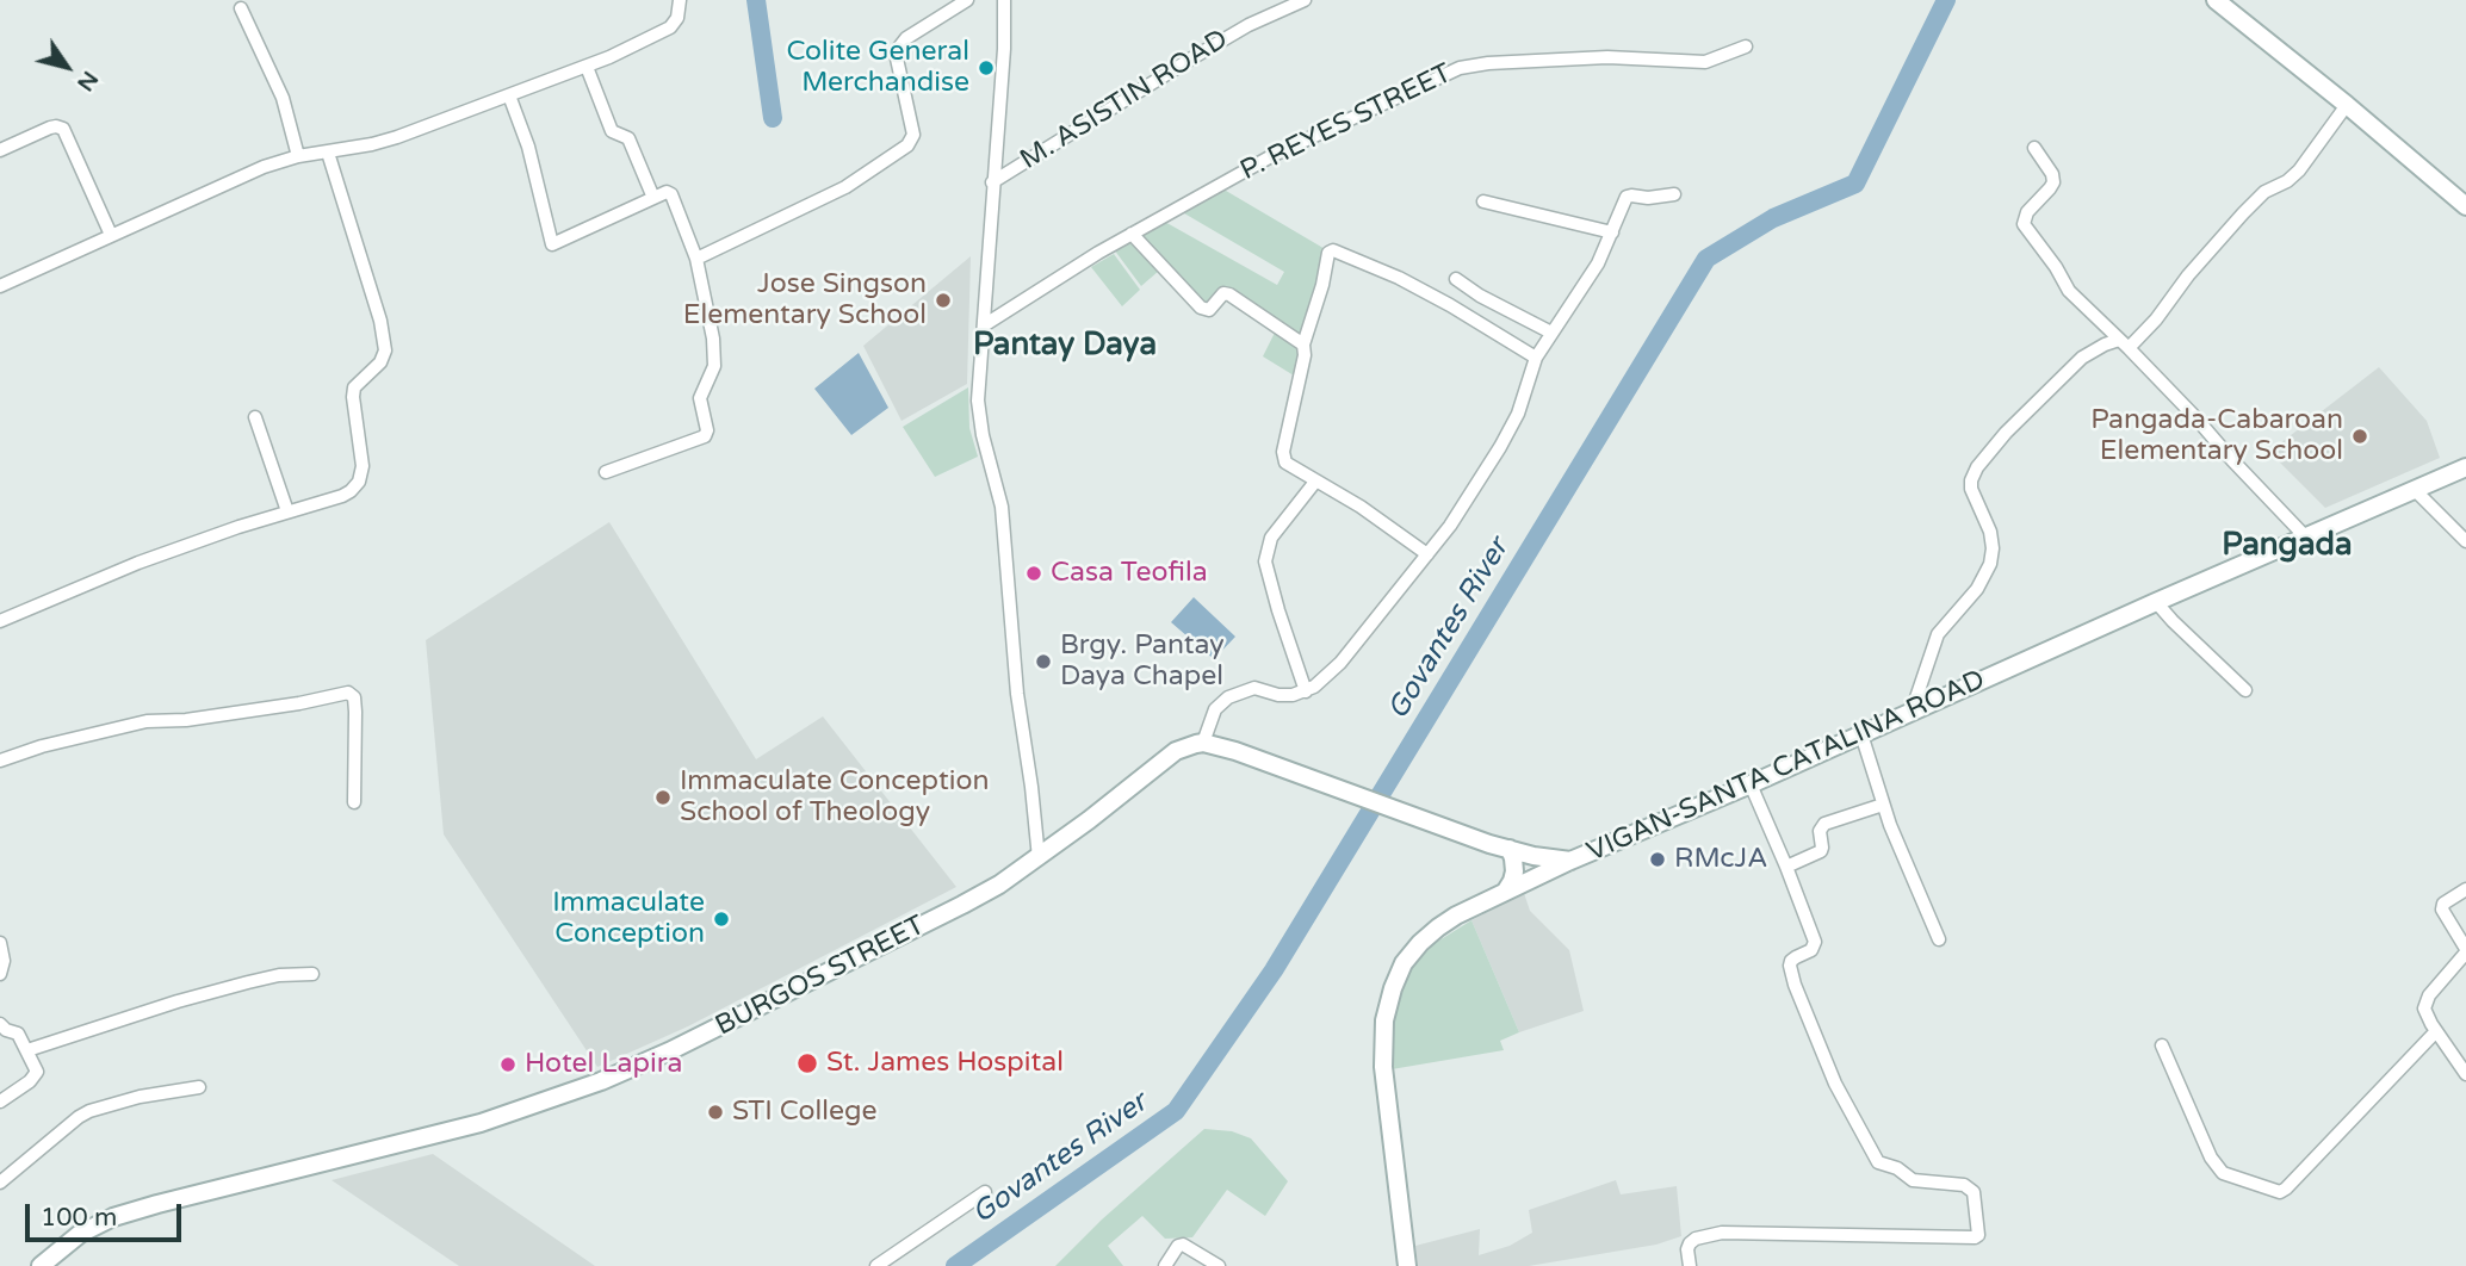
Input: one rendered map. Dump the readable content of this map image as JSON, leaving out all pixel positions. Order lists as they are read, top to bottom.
{
  "streets": {
    "main road": ["VIGAN-SANTA CATALINA ROAD", "BURGOS STREET"],
    "street": ["M. ASISTIN ROAD", "P. REYES STREET"]
  },
  "districts": ["Pantay Daya", "Pangada"],
  "water": ["Govantes River"],
  "places": [
    "Colite General Merchandise",
    "Jose Singson Elementary School",
    "Pangada-Cabaroan Elementary School",
    "Casa Teofila",
    "Brgy. Pantay Daya Chapel",
    "Immaculate Conception School of Theology",
    "RMcJA",
    "Immaculate Conception",
    "St. James Hospital",
    "Hotel Lapira",
    "STI College"
  ],
  "scale_bar": "100 m",
  "north": "bottom right"
}
